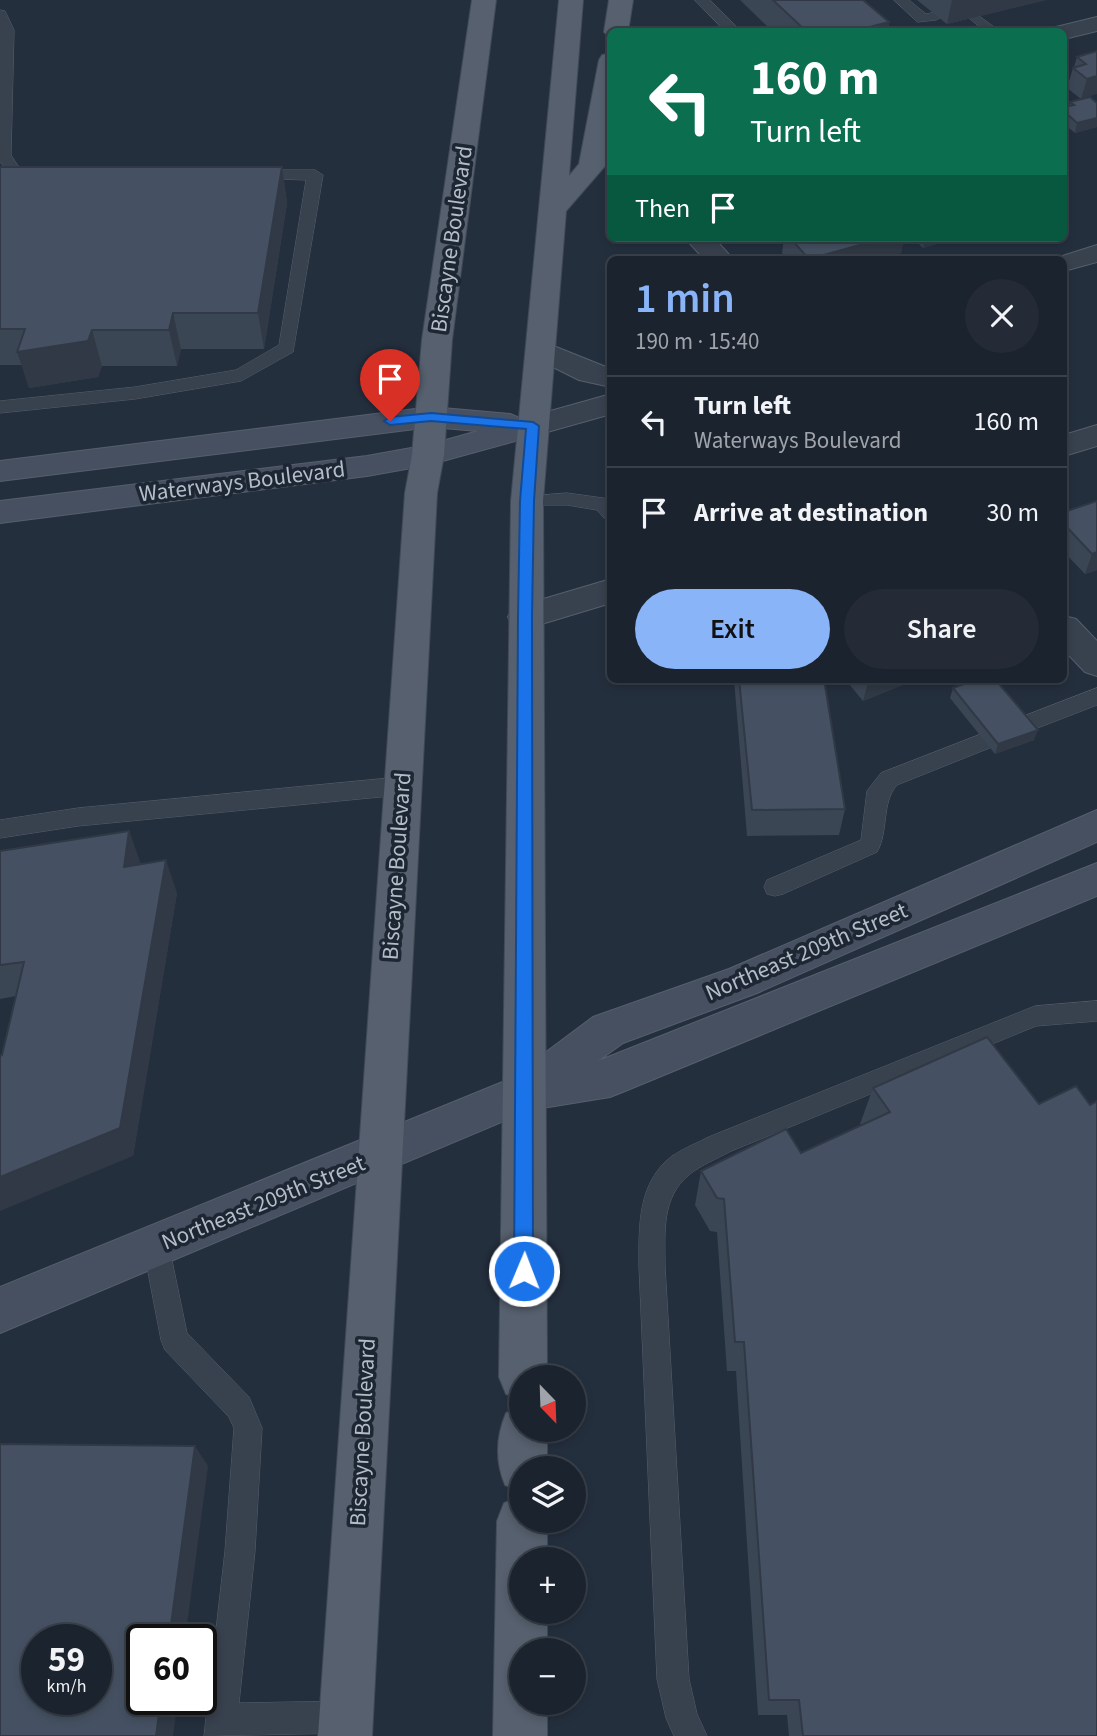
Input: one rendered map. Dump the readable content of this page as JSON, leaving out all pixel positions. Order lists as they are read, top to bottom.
{
  "streets": {
    "main road": ["Biscayne Boulevard"],
    "street": ["Waterways Boulevard", "Northeast 209th Street"]
  },
  "crossings": [
    ["Biscayne Boulevard", "Waterways Boulevard"],
    ["Biscayne Boulevard", "Northeast 209th Street"]
  ],
  "north": "bottom right",
  "page": {
    "turn": ["160 m", "Turn left"],
    "then": "Then",
    "heading": ["1 min", "190 m · 15:40"],
    "list": [
      {
        "name": "Turn left",
        "note": "Waterways Boulevard",
        "value": "160 m"
      },
      {
        "name": "Arrive at destination",
        "value": "30 m"
      }
    ],
    "buttons": ["Exit", "Share"],
    "map_buttons": ["+", "−"],
    "speed": "59 km/h",
    "limit": "60"
  }
}
